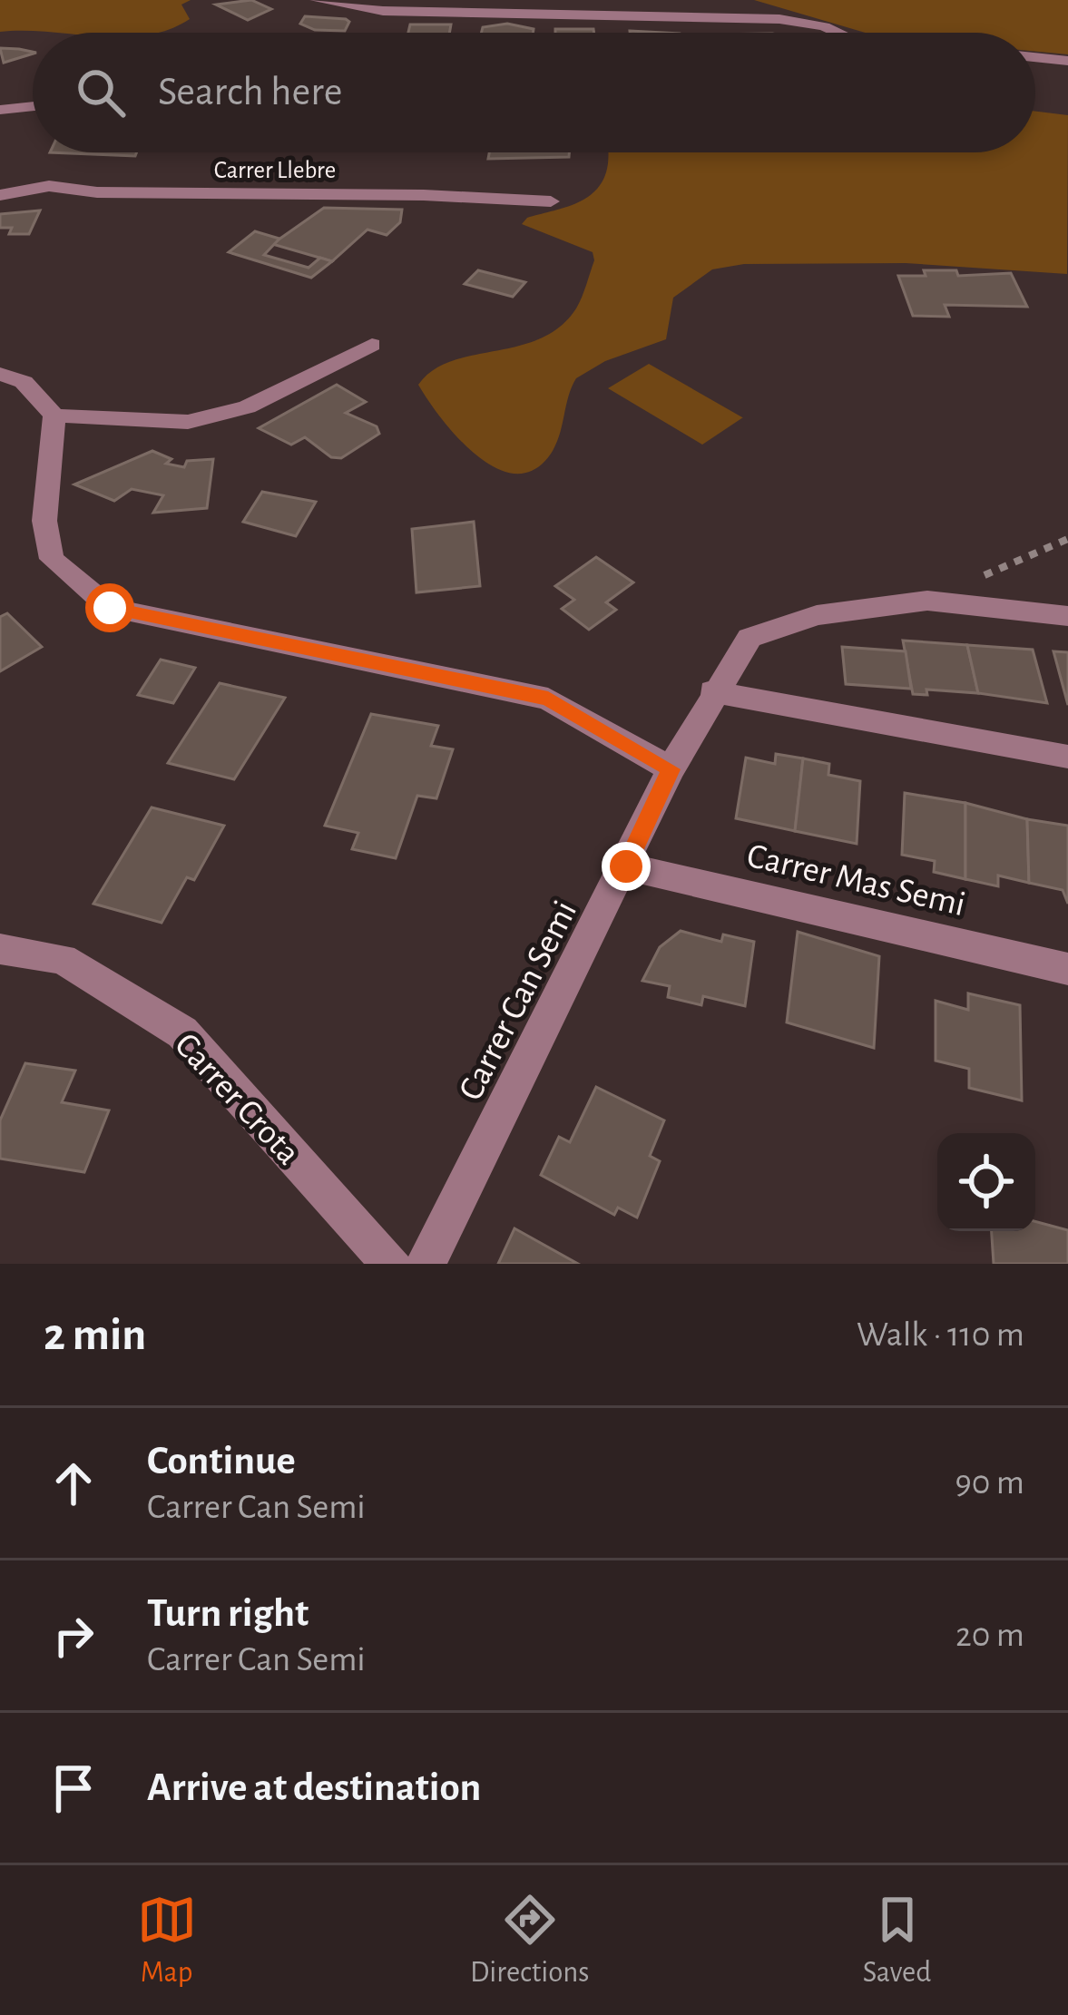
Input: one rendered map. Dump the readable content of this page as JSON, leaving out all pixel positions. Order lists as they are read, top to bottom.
{
  "streets": {
    "street": [
      "Carrer Llebre",
      "Carrer Mas Semi",
      "Carrer Can Semi",
      "Carrer Crota"
    ]
  },
  "crossings": [
    ["Carrer Mas Semi", "Carrer Can Semi"]
  ],
  "page": {
    "search": "Search here",
    "heading": ["2 min", "Walk · 110 m"],
    "list": [
      ["Continue", "Carrer Can Semi", "90 m"],
      ["Turn right", "Carrer Can Semi", "20 m"],
      "Arrive at destination"
    ],
    "nav": ["Map", "Directions", "Saved"]
  }
}
